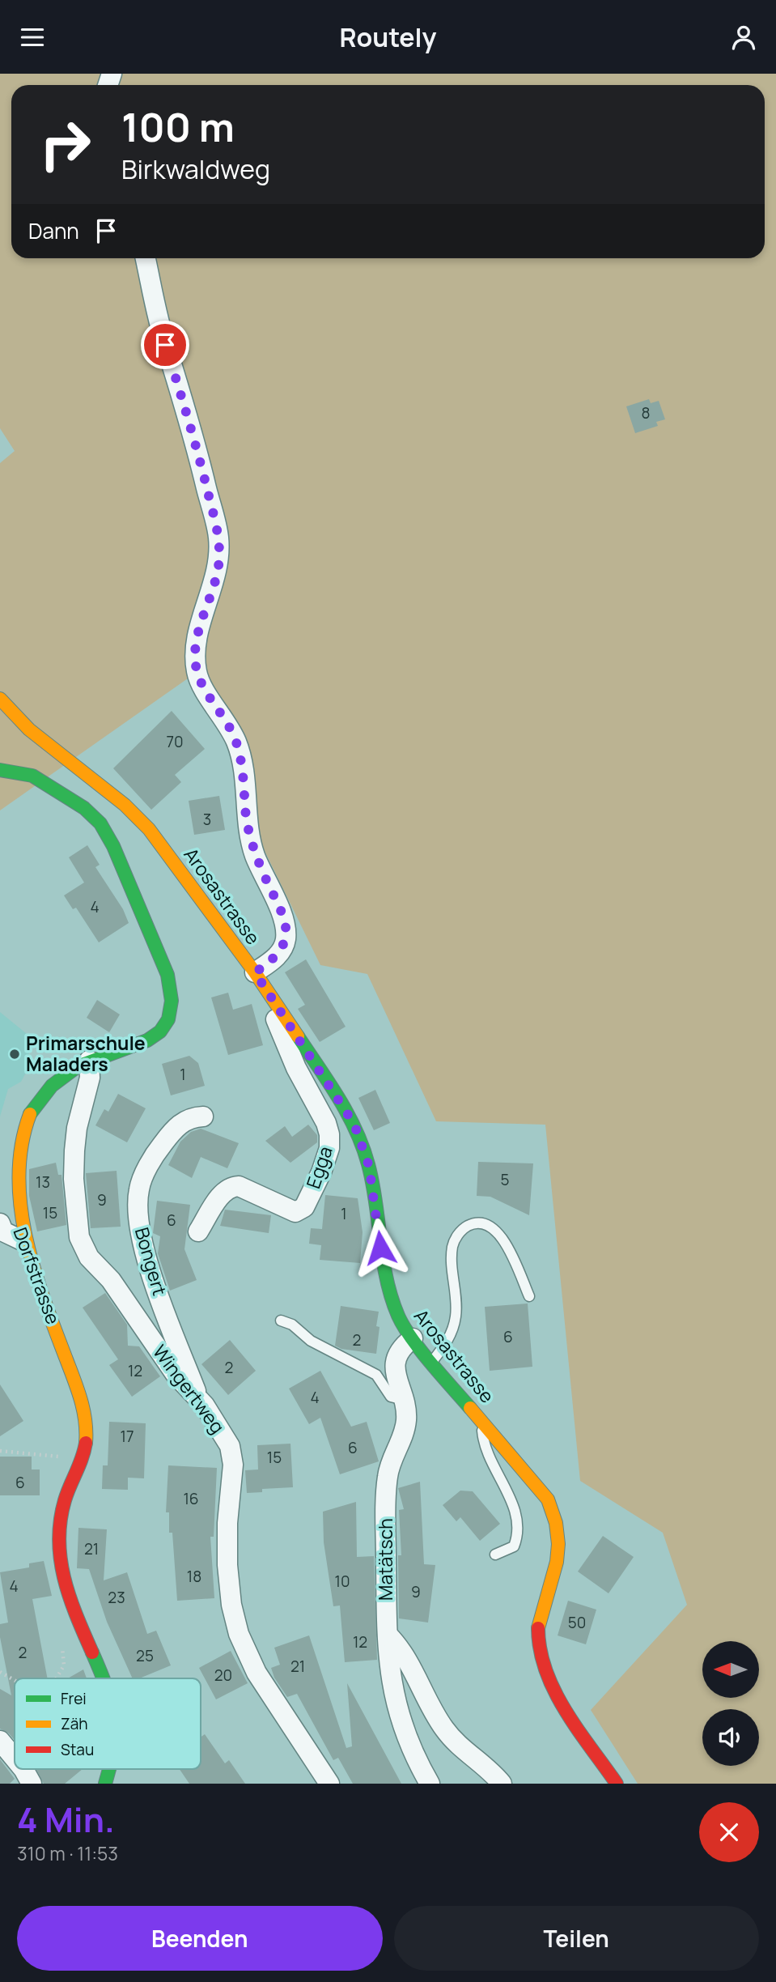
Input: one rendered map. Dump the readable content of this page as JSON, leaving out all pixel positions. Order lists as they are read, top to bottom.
{
  "streets": {
    "main road": ["Arosastrasse", "Dorfstrasse"],
    "street": [
      "Egga",
      "Bongert",
      "Wingertweg",
      "Matätsch"
    ]
  },
  "crossings": [
    ["Arosastrasse", "Egga"],
    ["Arosastrasse", "Matätsch"],
    ["Bongert", "Wingertweg"],
    ["Dorfstrasse", "Wingertweg"]
  ],
  "places": ["Primarschule Maladers"],
  "house_numbers": [
    "8",
    "70",
    "3",
    "4",
    "1",
    "5",
    "13",
    "9",
    "15",
    "1",
    "6",
    "6",
    "2",
    "2",
    "12",
    "4",
    "17",
    "6",
    "15",
    "6",
    "16",
    "21",
    "18",
    "10",
    "4",
    "9",
    "23",
    "50",
    "12",
    "2",
    "25",
    "21",
    "20"
  ],
  "legend": ["Frei", "Zäh", "Stau"],
  "north": "left",
  "page": {
    "header": "Routely",
    "turn": ["100 m", "Birkwaldweg"],
    "then": "Dann",
    "heading": ["4 Min.", "310 m · 11:53"],
    "buttons": ["Beenden", "Teilen"]
  }
}
